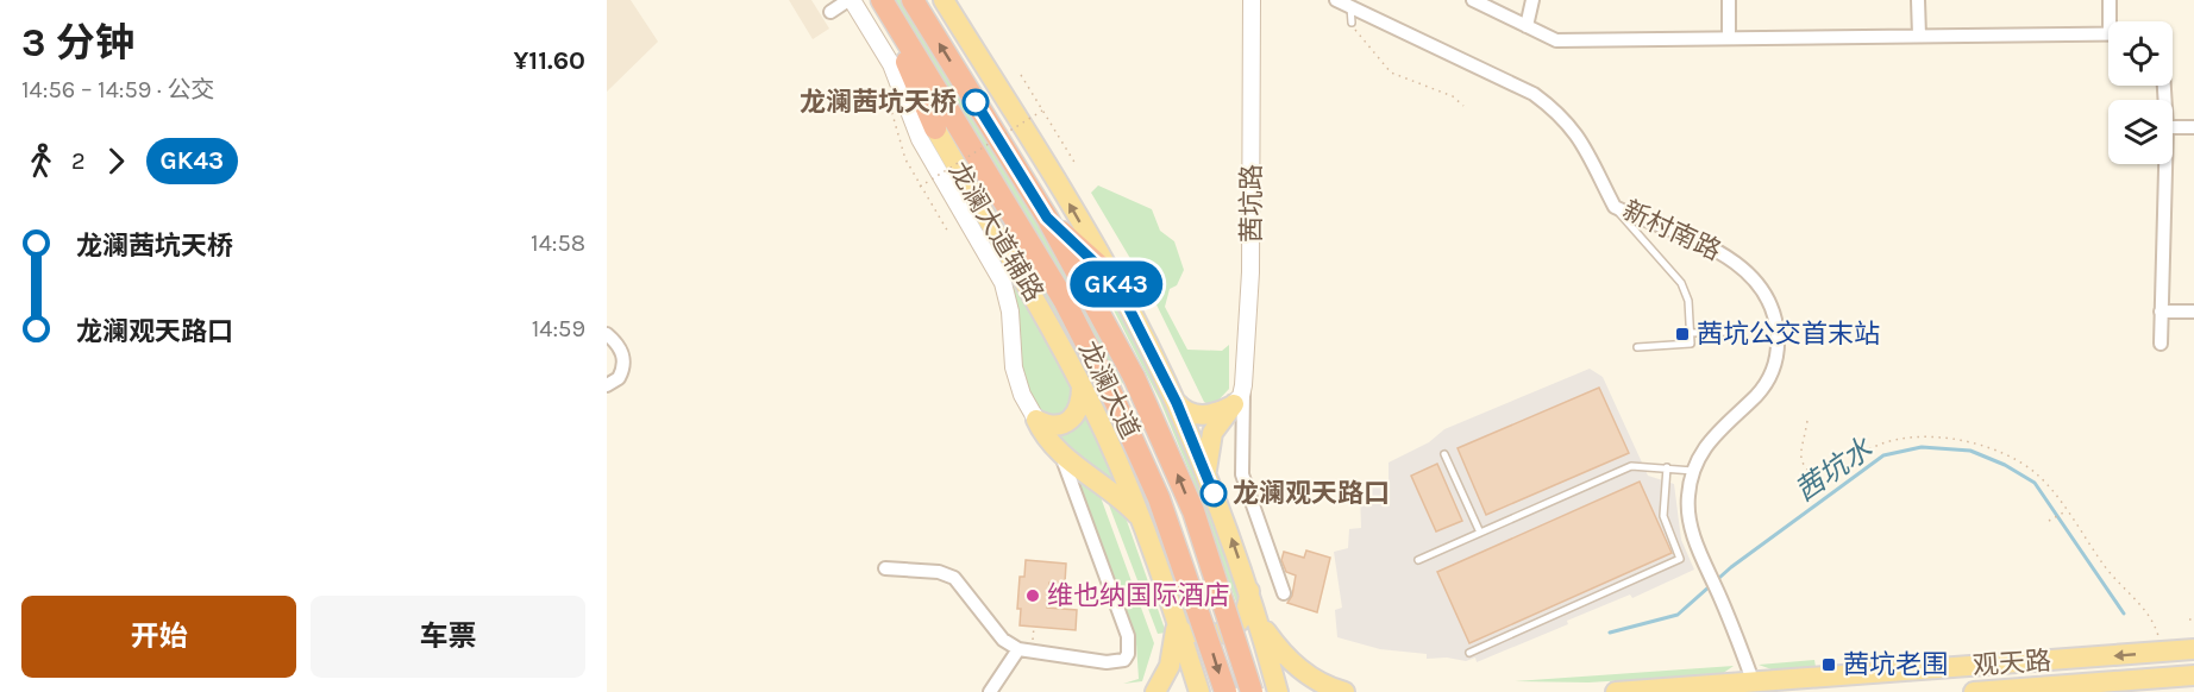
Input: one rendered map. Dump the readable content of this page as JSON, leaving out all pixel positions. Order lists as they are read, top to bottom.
{
  "streets": {
    "highway": ["龙澜大道"],
    "main road": ["龙澜大道辅路", "观天路"],
    "street": ["茜坑路", "新村南路"]
  },
  "crossings": [
    ["新村南路", "观天路"]
  ],
  "water": ["茜坑水"],
  "places": {
    "other": ["龙澜茜坑天桥", "龙澜观天路口", "维也纳国际酒店"],
    "transit": ["茜坑公交首末站", "茜坑老围"]
  },
  "lines": ["bus line GK43"],
  "page": {
    "heading": ["3 分钟", "14:56 – 14:59 · 公交", "¥11.60"],
    "on_map": "GK43",
    "legs": ["2", "GK43"],
    "list": [
      {
        "name": "龙澜茜坑天桥",
        "value": "14:58"
      },
      {
        "name": "龙澜观天路口",
        "value": "14:59"
      }
    ],
    "buttons": ["开始", "车票"]
  }
}
